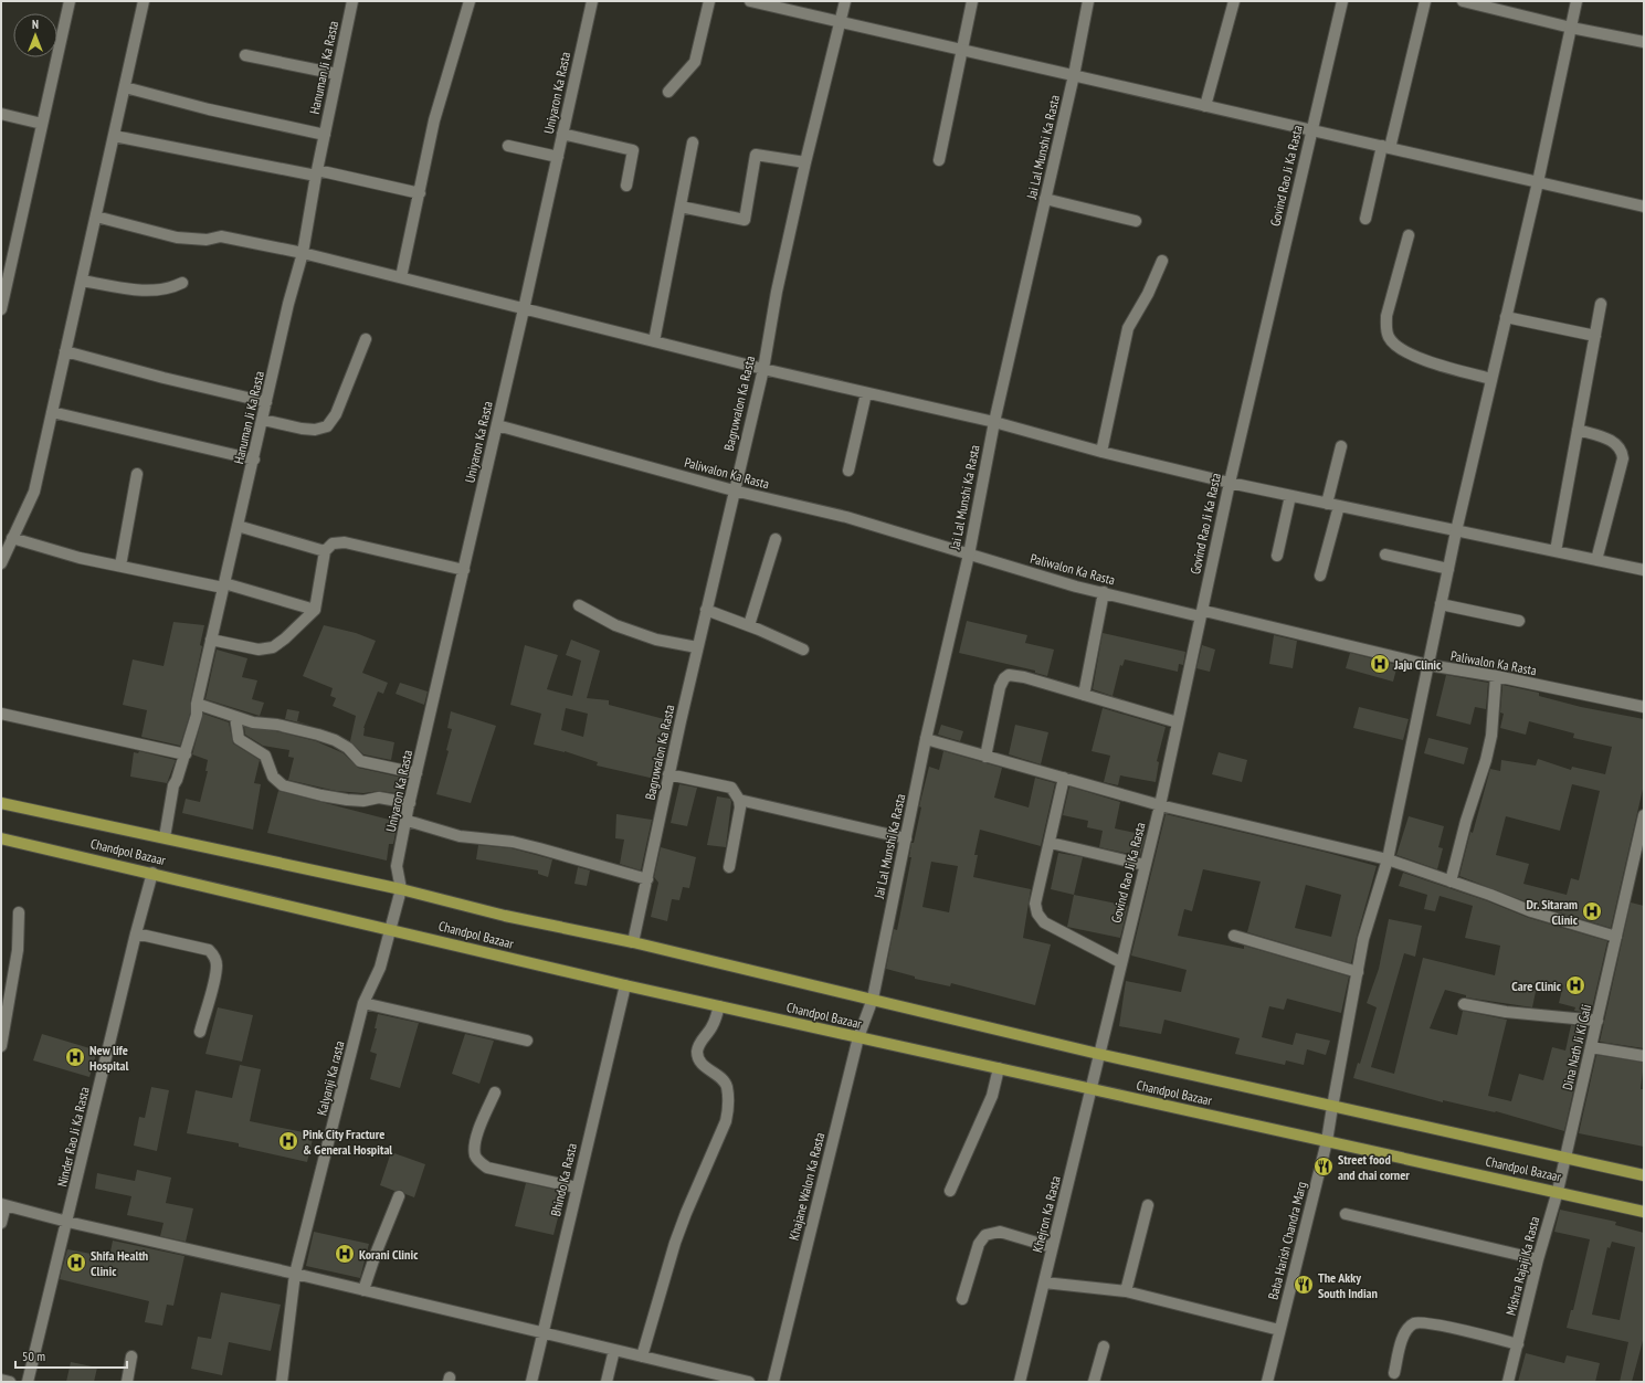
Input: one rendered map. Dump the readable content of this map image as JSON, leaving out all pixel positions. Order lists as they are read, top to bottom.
{
  "streets": {
    "main road": ["Chandpol Bazaar"],
    "street": [
      "Hanuman Ji Ka Rasta",
      "Uniyaron Ka Rasta",
      "Jai Lal Munshi Ka Rasta",
      "Govind Rao Ji Ka Rasta",
      "Bagruwalon Ka Rasta",
      "Paliwalon Ka Rasta",
      "Dina Nath Ji Ki Gali",
      "Kalyanji Ka rasta",
      "Ninder Rao Ji Ka Rasta",
      "Bhindo Ka Rasta",
      "Khajane Walon Ka Rasta",
      "Khejron Ka Rasta",
      "Baba Harish Chandra Marg",
      "Mishra Rajaji Ka Rasta"
    ]
  },
  "crossings": [
    ["Hanuman Ji Ka Rasta", "Chandpol Bazaar"],
    ["Uniyaron Ka Rasta", "Paliwalon Ka Rasta"],
    ["Uniyaron Ka Rasta", "Chandpol Bazaar"],
    ["Uniyaron Ka Rasta", "Kalyanji Ka rasta"],
    ["Jai Lal Munshi Ka Rasta", "Paliwalon Ka Rasta"],
    ["Jai Lal Munshi Ka Rasta", "Chandpol Bazaar"],
    ["Jai Lal Munshi Ka Rasta", "Khajane Walon Ka Rasta"],
    ["Govind Rao Ji Ka Rasta", "Paliwalon Ka Rasta"],
    ["Govind Rao Ji Ka Rasta", "Chandpol Bazaar"],
    ["Govind Rao Ji Ka Rasta", "Khejron Ka Rasta"],
    ["Bagruwalon Ka Rasta", "Paliwalon Ka Rasta"],
    ["Bagruwalon Ka Rasta", "Chandpol Bazaar"],
    ["Paliwalon Ka Rasta", "Baba Harish Chandra Marg"],
    ["Chandpol Bazaar", "Dina Nath Ji Ki Gali"],
    ["Chandpol Bazaar", "Kalyanji Ka rasta"],
    ["Chandpol Bazaar", "Ninder Rao Ji Ka Rasta"],
    ["Chandpol Bazaar", "Bhindo Ka Rasta"],
    ["Chandpol Bazaar", "Khajane Walon Ka Rasta"],
    ["Chandpol Bazaar", "Khejron Ka Rasta"],
    ["Chandpol Bazaar", "Baba Harish Chandra Marg"],
    ["Chandpol Bazaar", "Mishra Rajaji Ka Rasta"],
    ["Dina Nath Ji Ki Gali", "Mishra Rajaji Ka Rasta"]
  ],
  "places": {
    "hospital": [
      "Jaju Clinic",
      "Dr. Sitaram Clinic",
      "Care Clinic",
      "New life Hospital",
      "Pink City Fracture & General Hospital",
      "Korani Clinic",
      "Shifa Health Clinic"
    ],
    "restaurant": ["Street food and chai corner", "The Akky South Indian"]
  },
  "scale_bar": "50 m",
  "north": "top"
}
